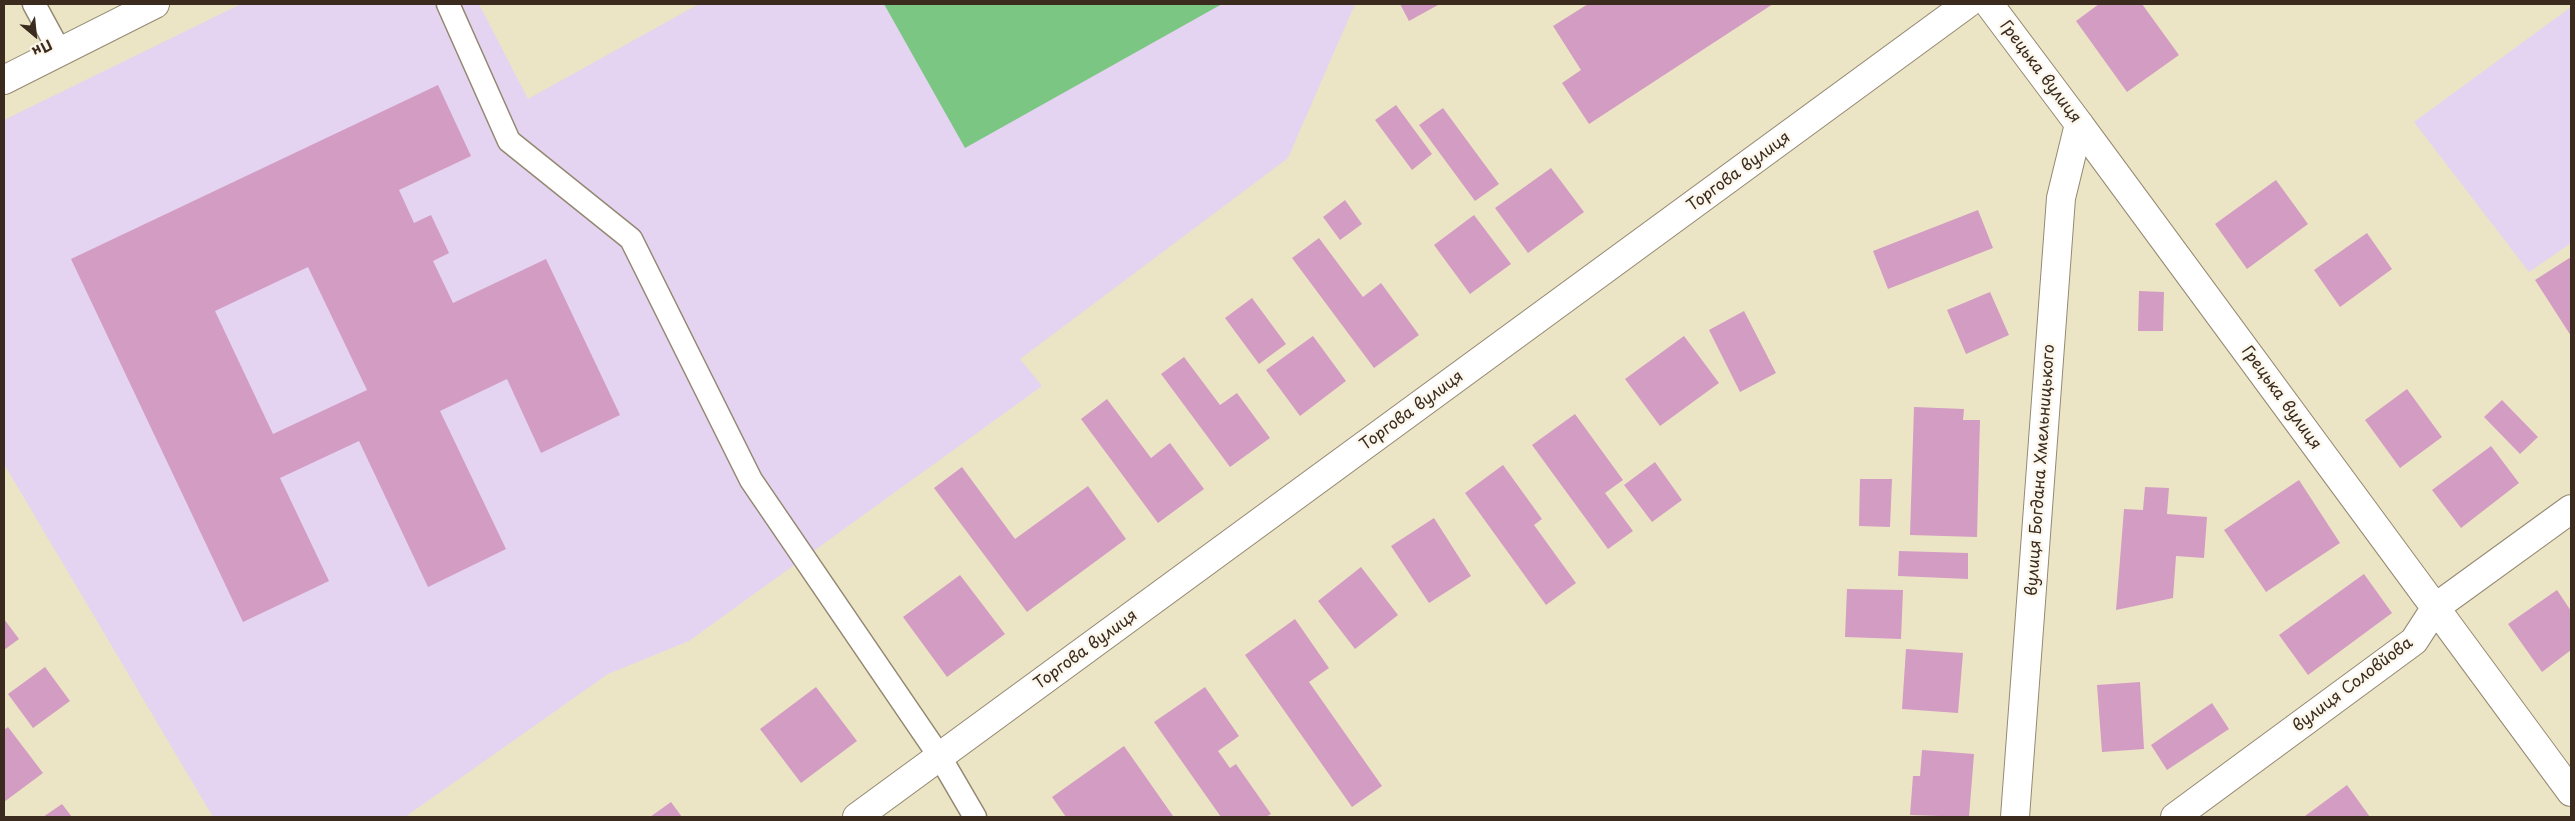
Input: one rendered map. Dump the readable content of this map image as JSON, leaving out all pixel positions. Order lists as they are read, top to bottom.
{
  "streets": {
    "street": [
      "Грецька вулиця",
      "Торгова вулиця",
      "вулиця Богдана Хмельницького",
      "вулиця Соловйова"
    ]
  },
  "crossings": [
    ["Грецька вулиця", "вулиця Богдана Хмельницького"],
    ["Грецька вулиця", "вулиця Соловйова"]
  ],
  "north": "bottom right"
}
